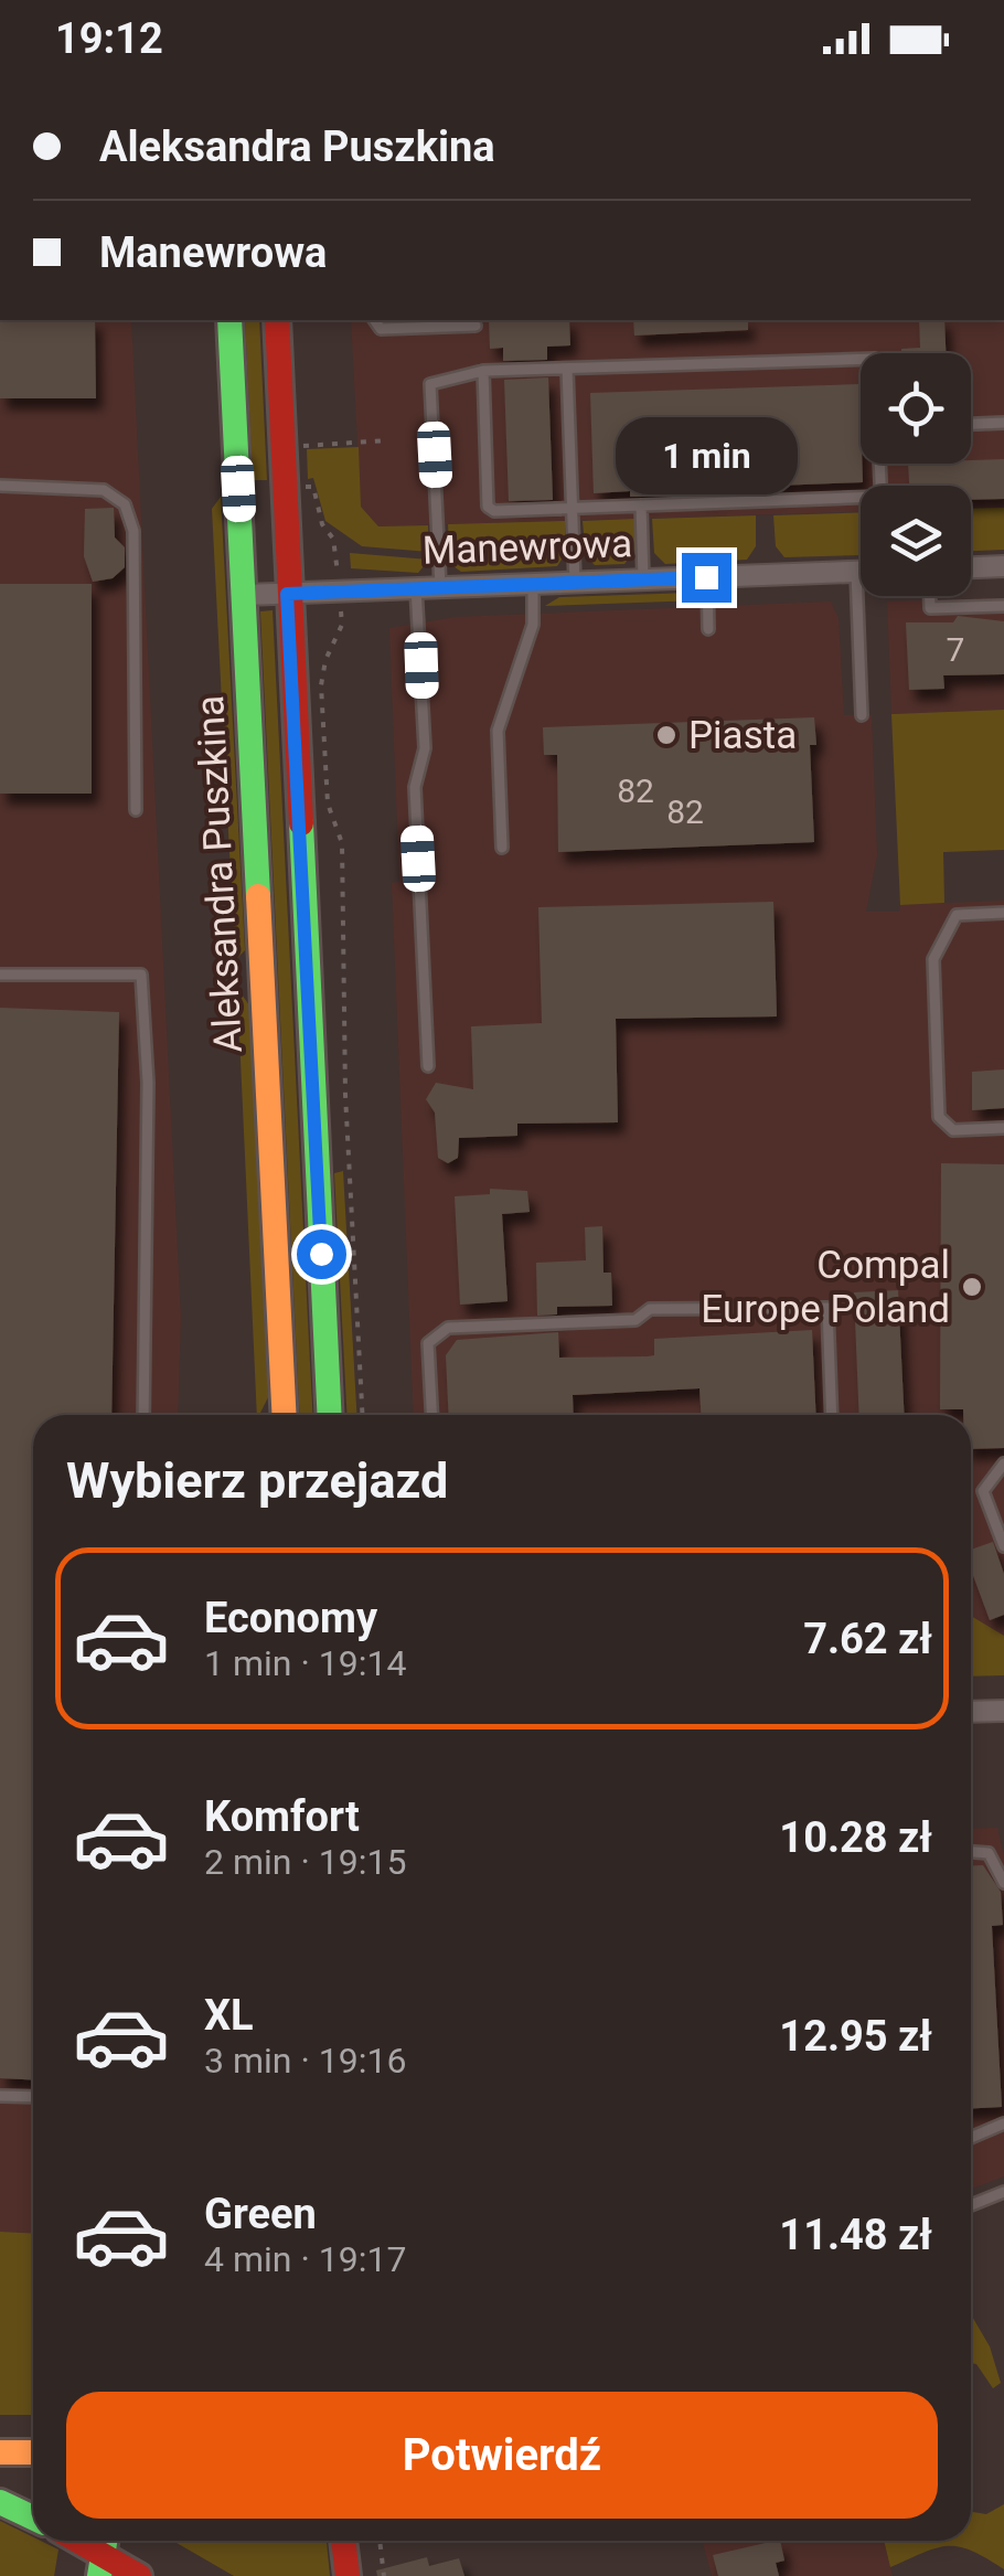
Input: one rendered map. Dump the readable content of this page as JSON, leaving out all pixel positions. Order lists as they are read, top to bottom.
{
  "streets": {
    "main road": ["Aleksandra Puszkina"],
    "street": ["Manewrowa"]
  },
  "crossings": [
    ["Manewrowa", "Aleksandra Puszkina"]
  ],
  "places": ["Piasta", "Compal Europe Poland"],
  "house_numbers": ["7", "82", "82"],
  "page": {
    "status": "19:12",
    "banner": ["Aleksandra Puszkina", "Manewrowa"],
    "bubble": "1 min",
    "heading": "Wybierz przejazd",
    "list": [
      {
        "name": "Economy",
        "note": "1 min · 19:14",
        "value": "7.62 zł"
      },
      {
        "name": "Komfort",
        "note": "2 min · 19:15",
        "value": "10.28 zł"
      },
      {
        "name": "XL",
        "note": "3 min · 19:16",
        "value": "12.95 zł"
      },
      {
        "name": "Green",
        "note": "4 min · 19:17",
        "value": "11.48 zł"
      }
    ],
    "buttons": "Potwierdź"
  }
}
